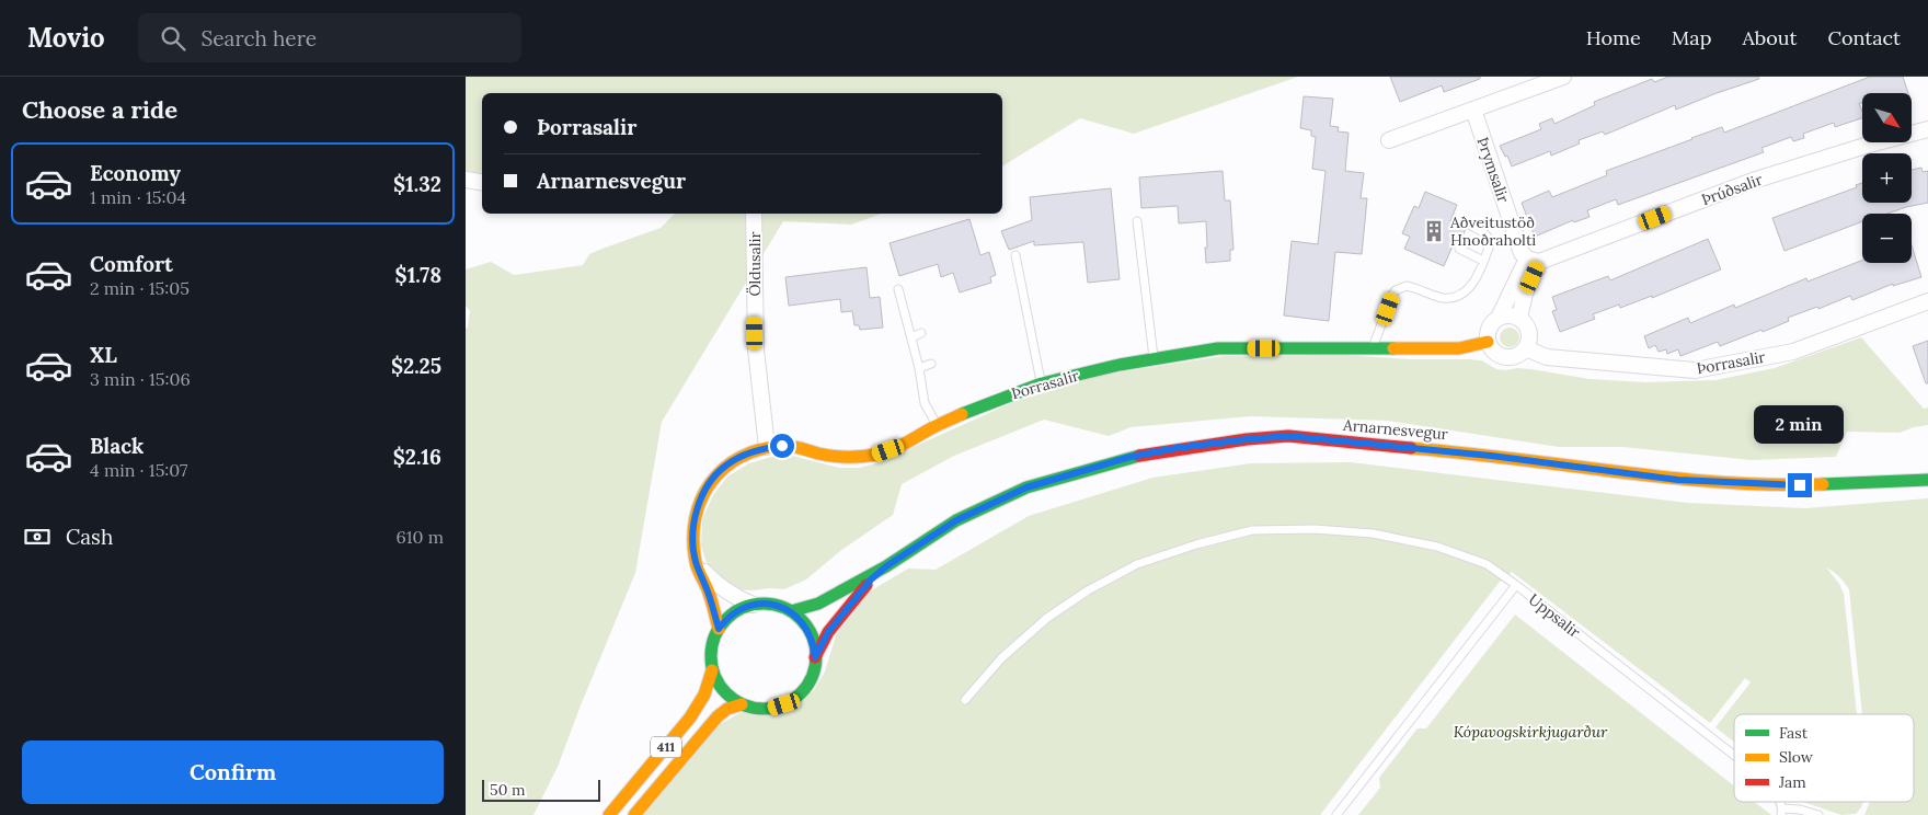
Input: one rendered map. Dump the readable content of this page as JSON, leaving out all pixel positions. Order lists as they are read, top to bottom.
{
  "streets": {
    "main road": ["Þorrasalir", "Arnarnesvegur", "411"],
    "street": ["Þrymsalir", "Þrúðsalir", "Öldusalir"],
    "lane": ["Uppsalir"]
  },
  "crossings": [
    ["Þrymsalir", "Þrúðsalir"],
    ["Öldusalir", "Þorrasalir"],
    ["Þorrasalir", "Arnarnesvegur"],
    ["Þorrasalir", "411"],
    ["Arnarnesvegur", "411"]
  ],
  "parks": ["Kópavogskirkjugarður"],
  "places": {
    "building": ["Aðveitustöð Hnoðraholti"]
  },
  "legend": ["Fast", "Slow", "Jam"],
  "scale_bar": "50 m",
  "north": "bottom right",
  "page": {
    "header": "Movio",
    "search": "Search here",
    "nav": [
      "Home",
      "Map",
      "About",
      "Contact"
    ],
    "heading": "Choose a ride",
    "map_buttons": ["+", "−"],
    "banner": ["Þorrasalir", "Arnarnesvegur"],
    "list": [
      {
        "name": "Economy",
        "note": "1 min · 15:04",
        "value": "$1.32"
      },
      {
        "name": "Comfort",
        "note": "2 min · 15:05",
        "value": "$1.78"
      },
      {
        "name": "XL",
        "note": "3 min · 15:06",
        "value": "$2.25"
      },
      {
        "name": "Black",
        "note": "4 min · 15:07",
        "value": "$2.16"
      }
    ],
    "bubble": "2 min",
    "pay": ["Cash", "610 m"],
    "buttons": "Confirm",
    "scale": "50 m"
  }
}
